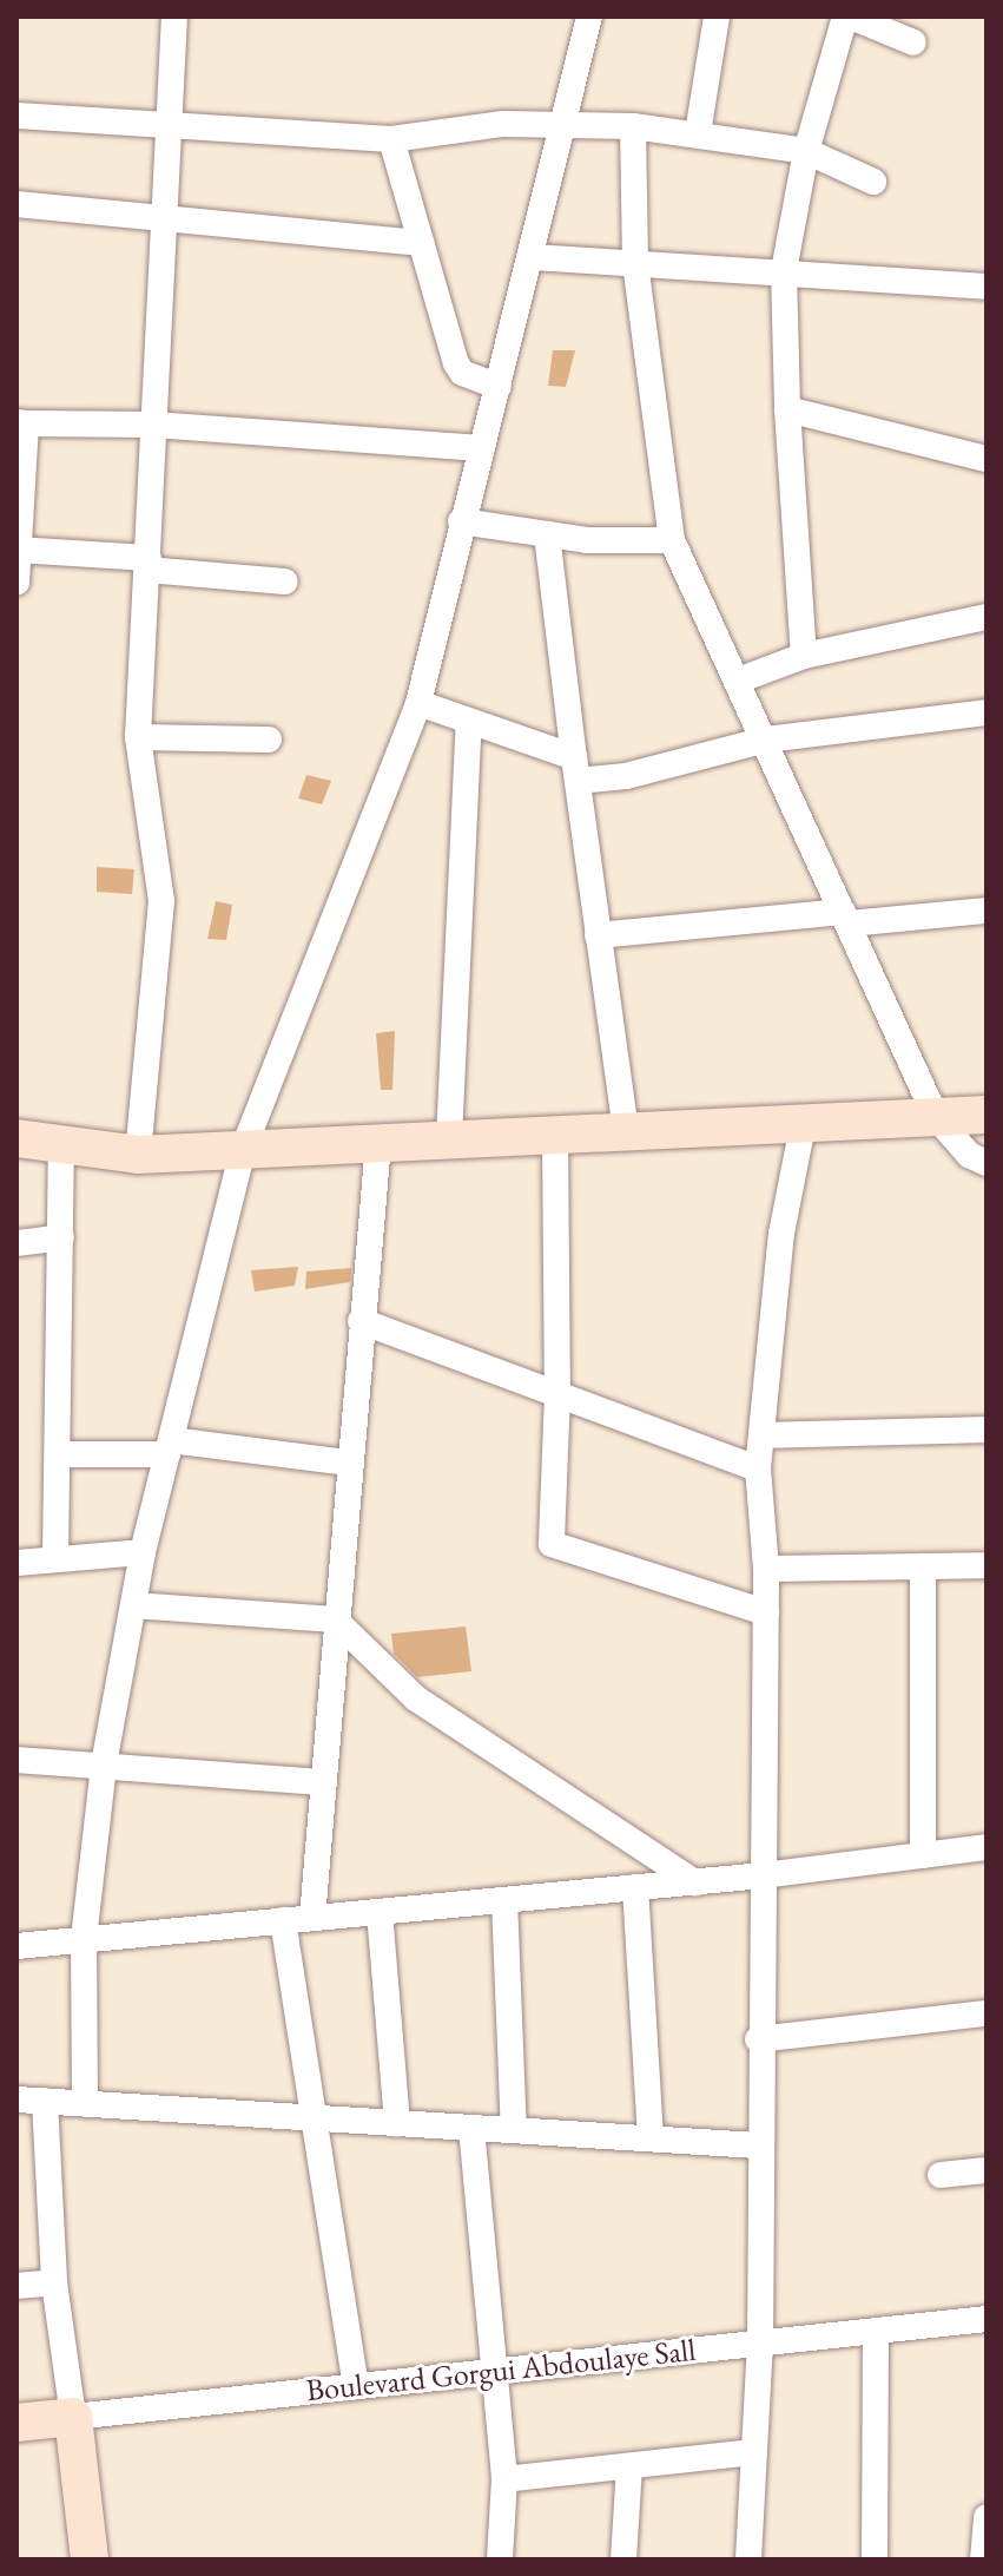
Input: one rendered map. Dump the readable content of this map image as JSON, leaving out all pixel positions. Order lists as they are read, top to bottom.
{
  "streets": {
    "street": ["Boulevard Gorgui Abdoulaye Sall"]
  }
}
